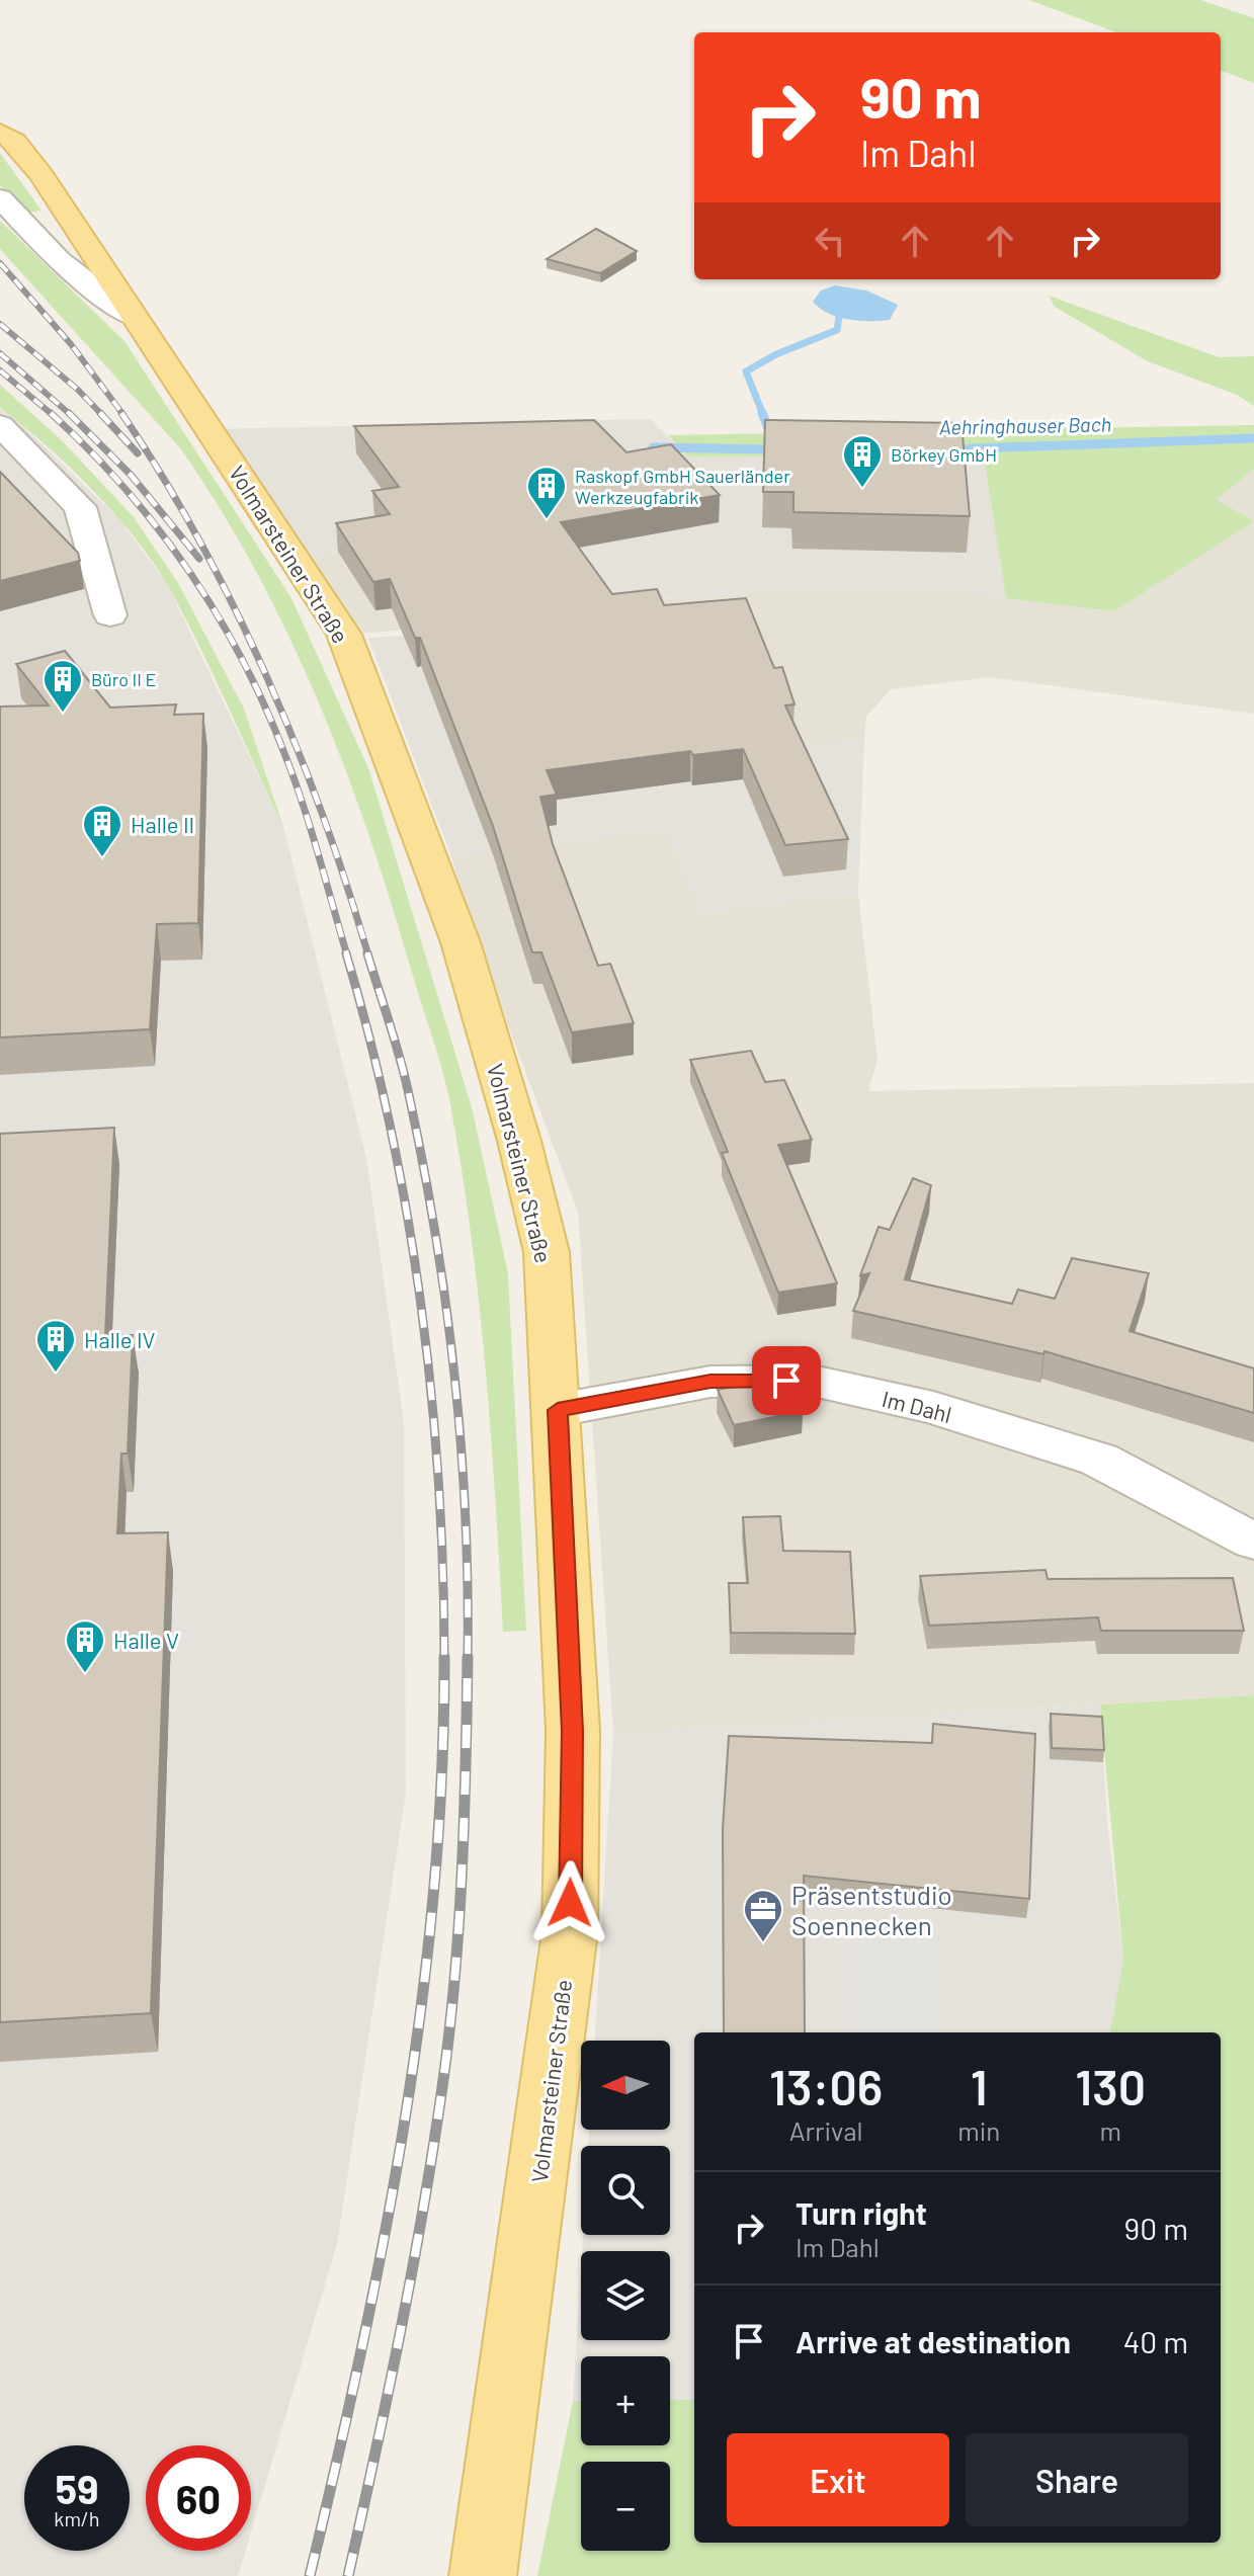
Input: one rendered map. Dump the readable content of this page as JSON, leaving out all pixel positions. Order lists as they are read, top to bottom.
{
  "streets": {
    "main road": ["Volmarsteiner Straße"],
    "street": ["Im Dahl"]
  },
  "crossings": [
    ["Volmarsteiner Straße", "Im Dahl"]
  ],
  "water": ["Aehringhauser Bach"],
  "places": {
    "building": [
      "Börkey GmbH",
      "Raskopf GmbH Sauerländer Werkzeugfabrik",
      "Büro II E",
      "Halle II",
      "Halle IV",
      "Halle V"
    ],
    "office": ["Präsentstudio Soennecken"]
  },
  "north": "left",
  "page": {
    "turn": ["90 m", "Im Dahl"],
    "eta": [
      "13:06",
      "Arrival",
      "1",
      "min",
      "130",
      "m"
    ],
    "map_buttons": ["+", "−"],
    "list": [
      {
        "name": "Turn right",
        "note": "Im Dahl",
        "value": "90 m"
      },
      {
        "name": "Arrive at destination",
        "value": "40 m"
      }
    ],
    "buttons": ["Exit", "Share"],
    "speed": "59 km/h",
    "limit": "60"
  }
}
